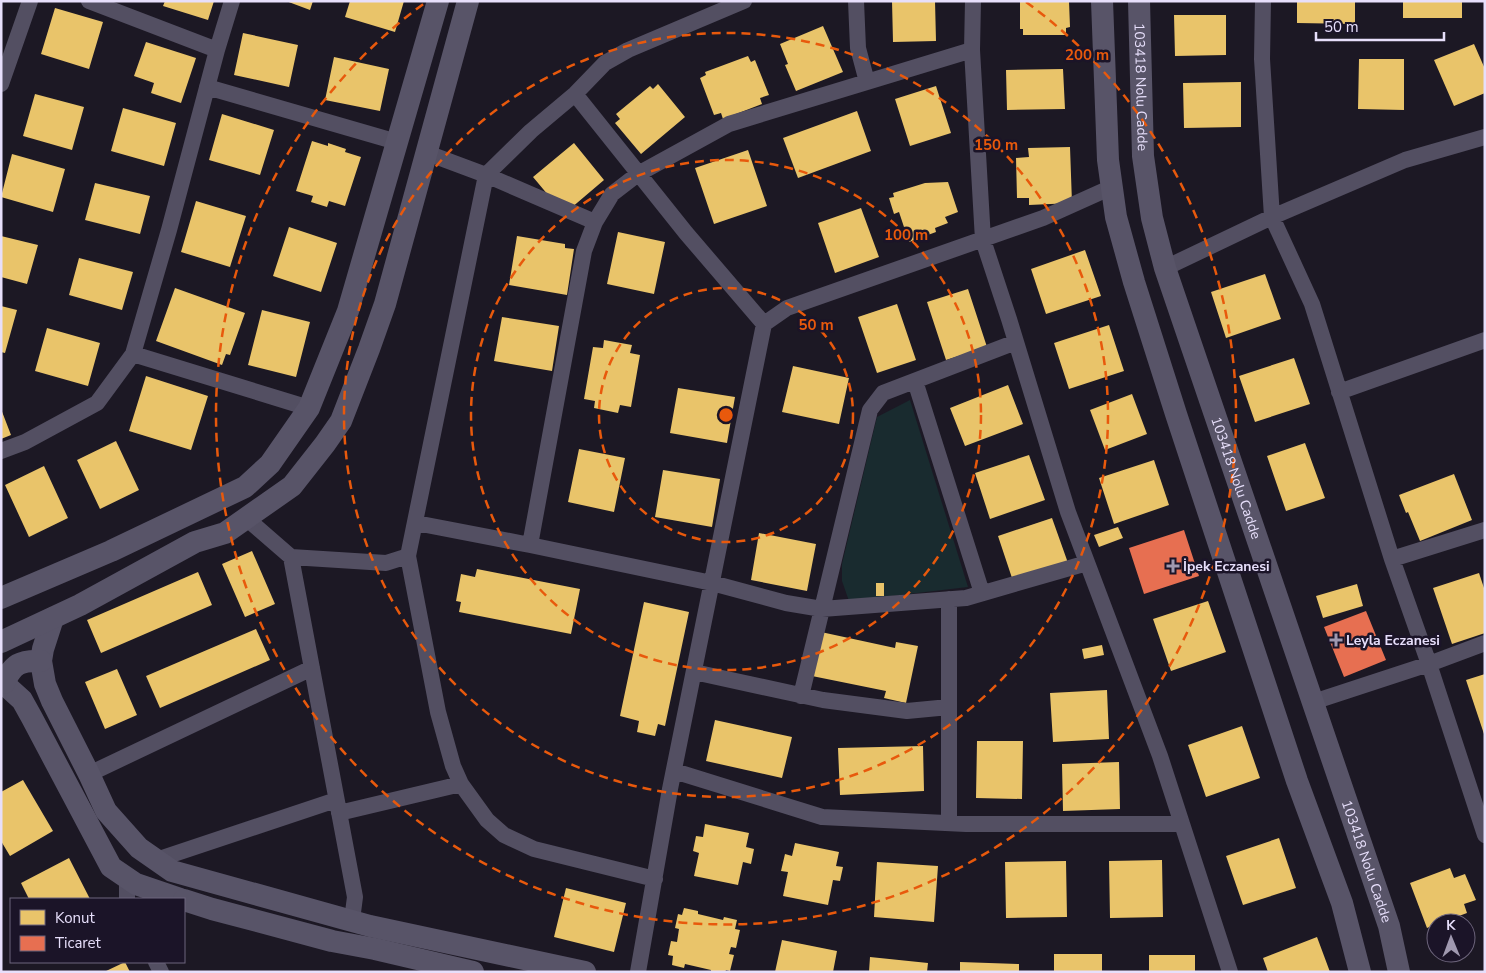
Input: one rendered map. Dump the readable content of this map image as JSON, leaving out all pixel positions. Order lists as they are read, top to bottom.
{
  "streets": {
    "main road": ["103418 Nolu Cadde"]
  },
  "places": {
    "health": ["İpek Eczanesi", "Leyla Eczanesi"]
  },
  "legend": ["Konut", "Ticaret"],
  "scale_bar": "50 m",
  "north": "top",
  "rings": [
    "200 m",
    "150 m",
    "100 m",
    "50 m"
  ]
}
